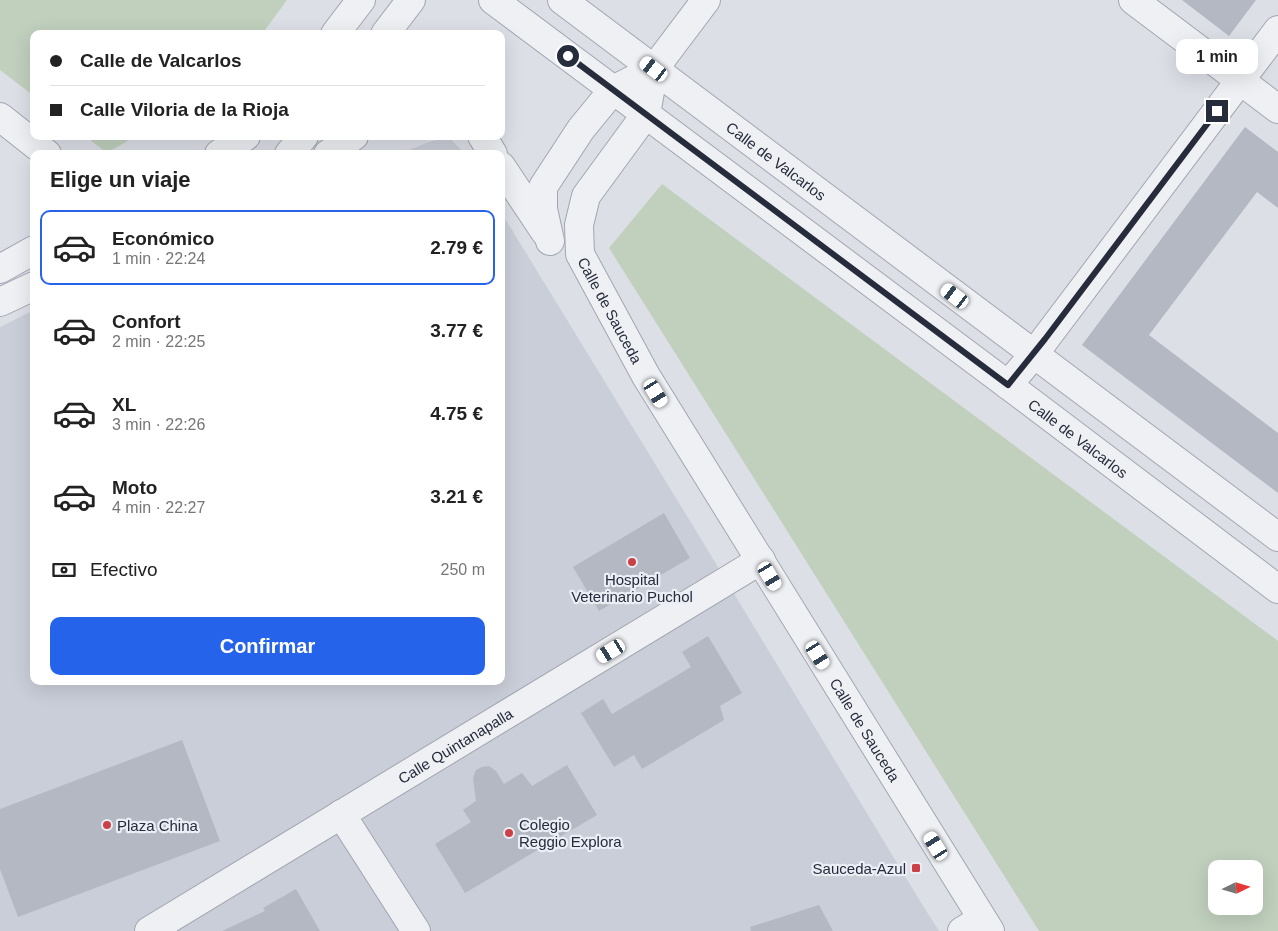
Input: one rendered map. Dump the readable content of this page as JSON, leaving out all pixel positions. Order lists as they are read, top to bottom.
{
  "streets": {
    "street": ["Calle de Valcarlos", "Calle de Sauceda", "Calle Quintanapalla"]
  },
  "crossings": [
    ["Calle de Valcarlos", "Calle de Sauceda"],
    ["Calle de Sauceda", "Calle Quintanapalla"]
  ],
  "places": {
    "other": ["Hospital Veterinario Puchol", "Plaza China", "Colegio Reggio Explora"],
    "transit": ["Sauceda-Azul"]
  },
  "north": "right",
  "page": {
    "banner": ["Calle de Valcarlos", "Calle Viloria de la Rioja"],
    "bubble": "1 min",
    "heading": "Elige un viaje",
    "list": [
      {
        "name": "Económico",
        "note": "1 min · 22:24",
        "value": "2.79 €"
      },
      {
        "name": "Confort",
        "note": "2 min · 22:25",
        "value": "3.77 €"
      },
      {
        "name": "XL",
        "note": "3 min · 22:26",
        "value": "4.75 €"
      },
      {
        "name": "Moto",
        "note": "4 min · 22:27",
        "value": "3.21 €"
      }
    ],
    "pay": ["Efectivo", "250 m"],
    "buttons": "Confirmar"
  }
}
